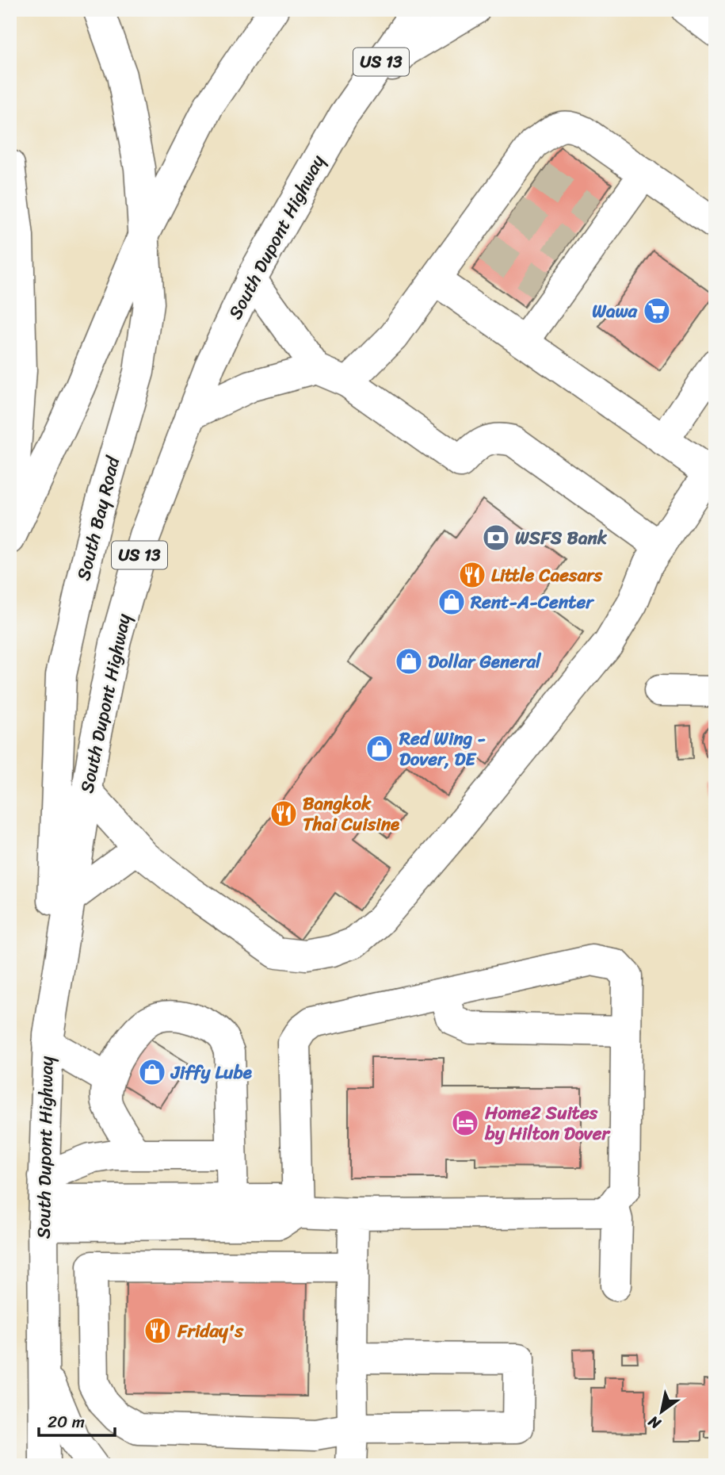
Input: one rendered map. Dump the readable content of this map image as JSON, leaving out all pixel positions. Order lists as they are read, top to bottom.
{
  "streets": {
    "main road": ["US 13", "South Dupont Highway", "South Bay Road"]
  },
  "crossings": [
    ["South Dupont Highway", "South Bay Road"]
  ],
  "places": {
    "supermarket": ["Wawa"],
    "bank": ["WSFS Bank"],
    "restaurant": ["Little Caesars", "Bangkok Thai Cuisine", "Friday's"],
    "shop": [
      "Rent-A-Center",
      "Dollar General",
      "Red Wing - Dover, DE",
      "Jiffy Lube"
    ],
    "hotel": ["Home2 Suites by Hilton Dover"]
  },
  "scale_bar": "20 m",
  "north": "bottom left"
}
